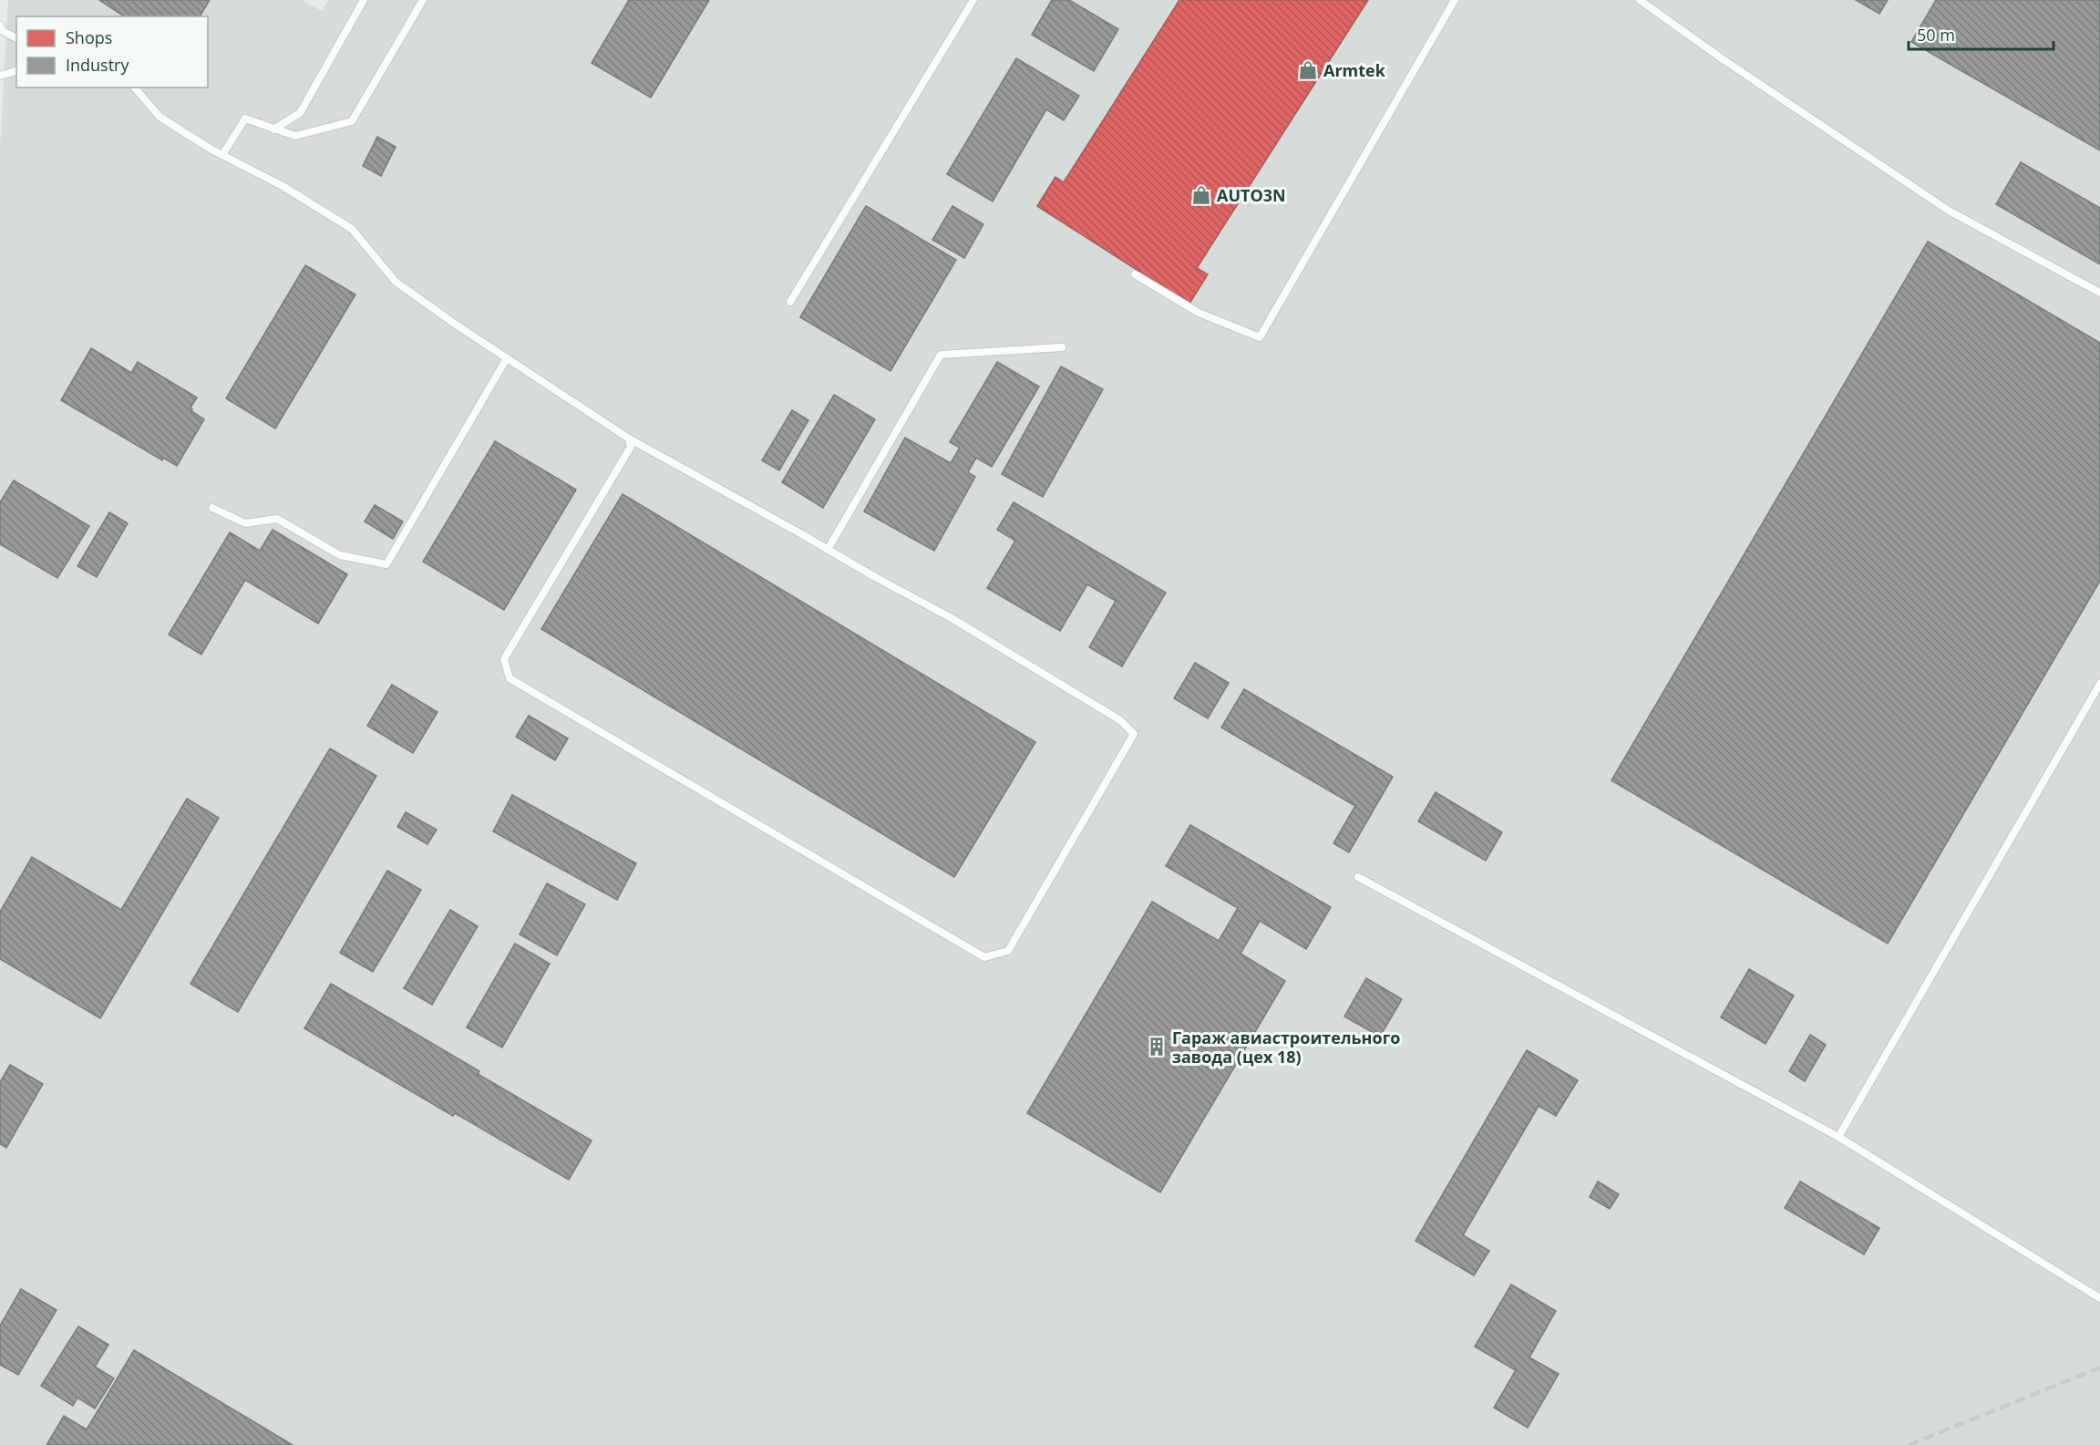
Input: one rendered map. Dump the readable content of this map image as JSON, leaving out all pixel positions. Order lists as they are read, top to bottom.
{
  "places": {
    "shop": ["Armtek", "AUTO3N"],
    "building": ["Гараж авиастроительного завода (цех 18)"]
  },
  "legend": ["Shops", "Industry"],
  "scale_bar": "50 m"
}
